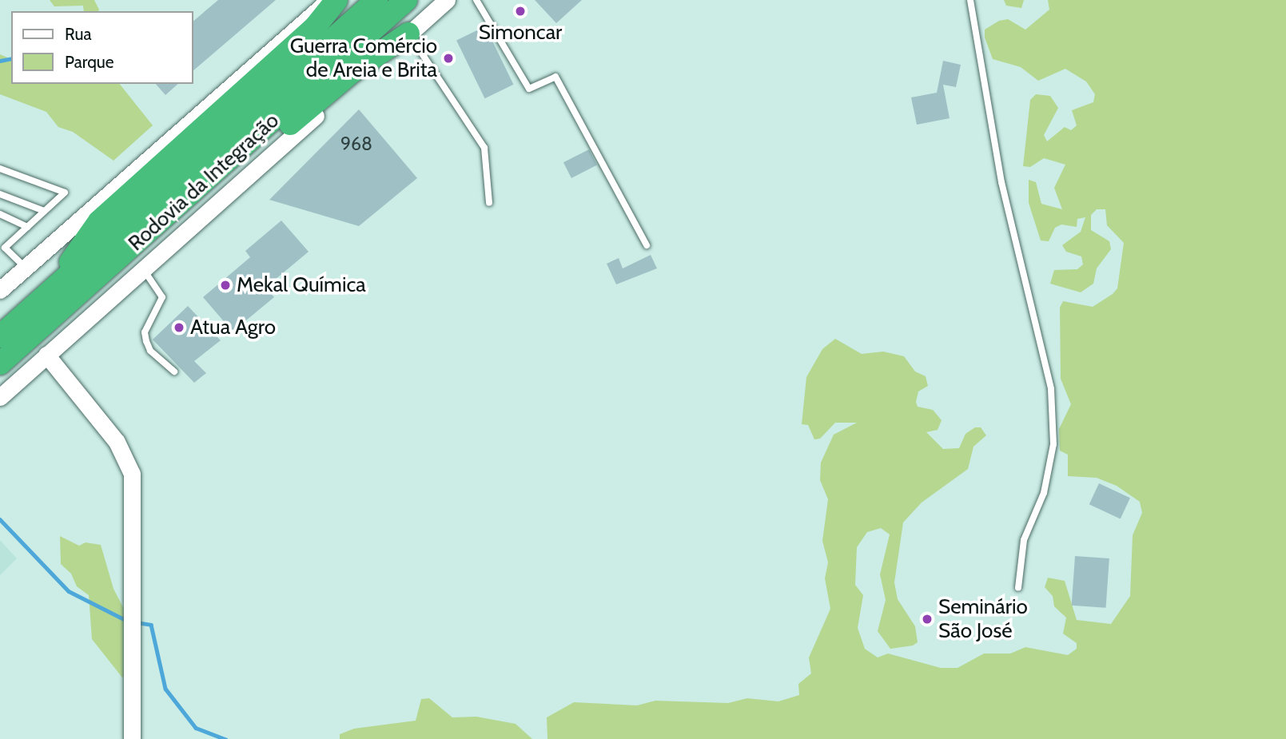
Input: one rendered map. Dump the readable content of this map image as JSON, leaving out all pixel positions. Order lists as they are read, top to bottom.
{
  "streets": {
    "highway": ["Rodovia da Integração"]
  },
  "places": [
    "Simoncar",
    "Guerra Comércio de Areia e Brita",
    "Mekal Química",
    "Atua Agro",
    "Seminário São José"
  ],
  "house_numbers": ["968"],
  "legend": ["Rua", "Parque"]
}
